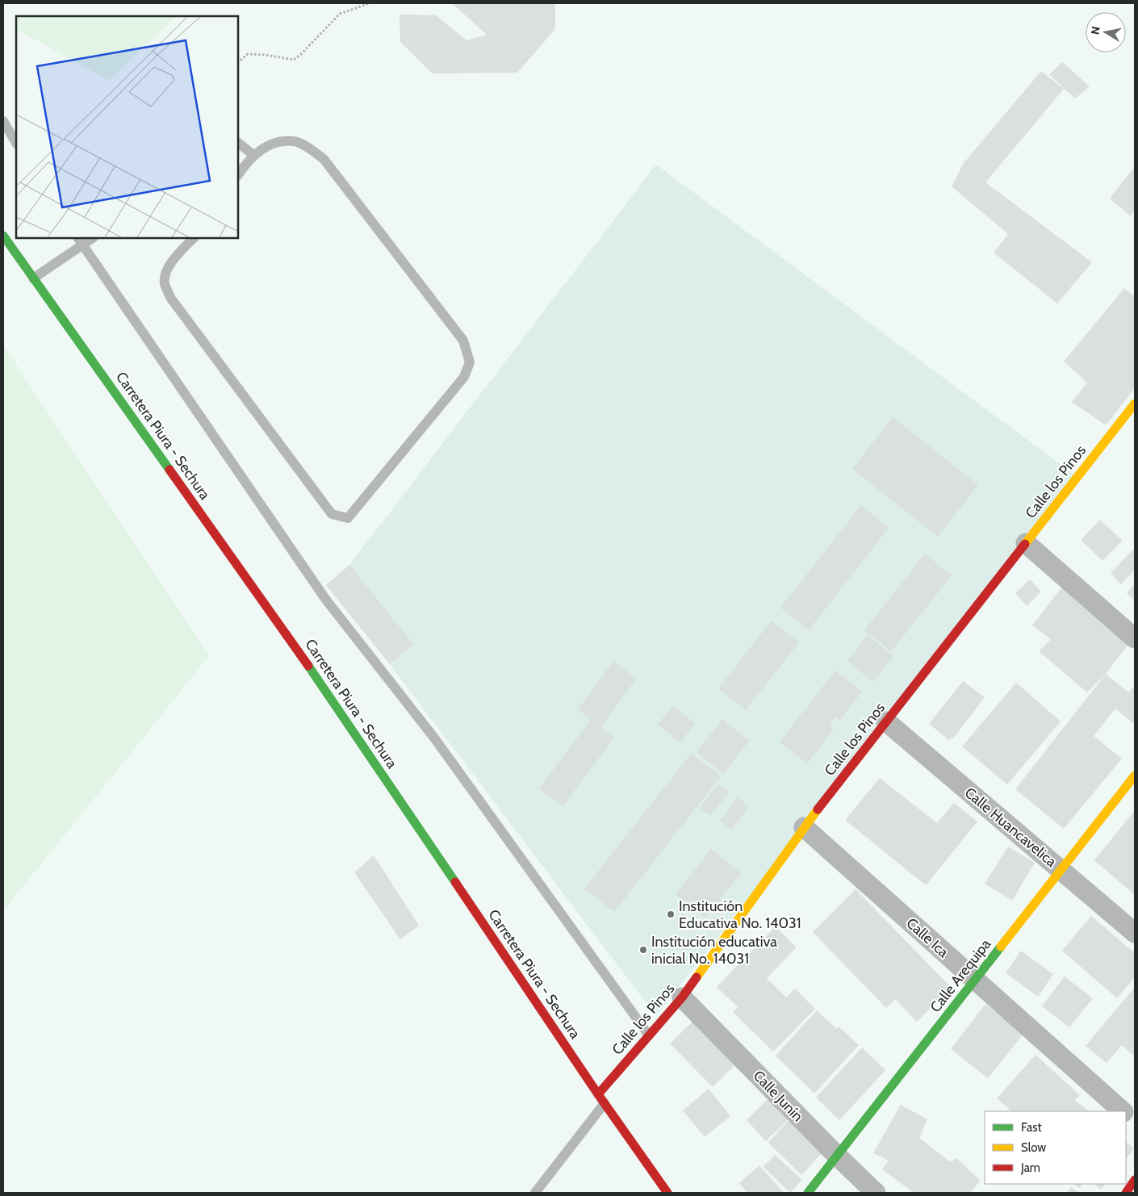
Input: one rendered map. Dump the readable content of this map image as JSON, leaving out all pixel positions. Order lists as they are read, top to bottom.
{
  "streets": {
    "street": [
      "Carretera Piura - Sechura",
      "Calle los Pinos",
      "Calle Huancavelica",
      "Calle Ica",
      "Calle Arequipa",
      "Calle Junín"
    ]
  },
  "crossings": [
    ["Carretera Piura - Sechura", "Calle los Pinos"],
    ["Calle los Pinos", "Calle Huancavelica"],
    ["Calle los Pinos", "Calle Ica"],
    ["Calle los Pinos", "Calle Junín"],
    ["Calle Huancavelica", "Calle Arequipa"],
    ["Calle Ica", "Calle Arequipa"],
    ["Calle Arequipa", "Calle Junín"]
  ],
  "places": ["Institución Educativa No. 14031", "Institución educativa inicial No. 14031"],
  "legend": ["Fast", "Slow", "Jam"],
  "north": "left"
}
